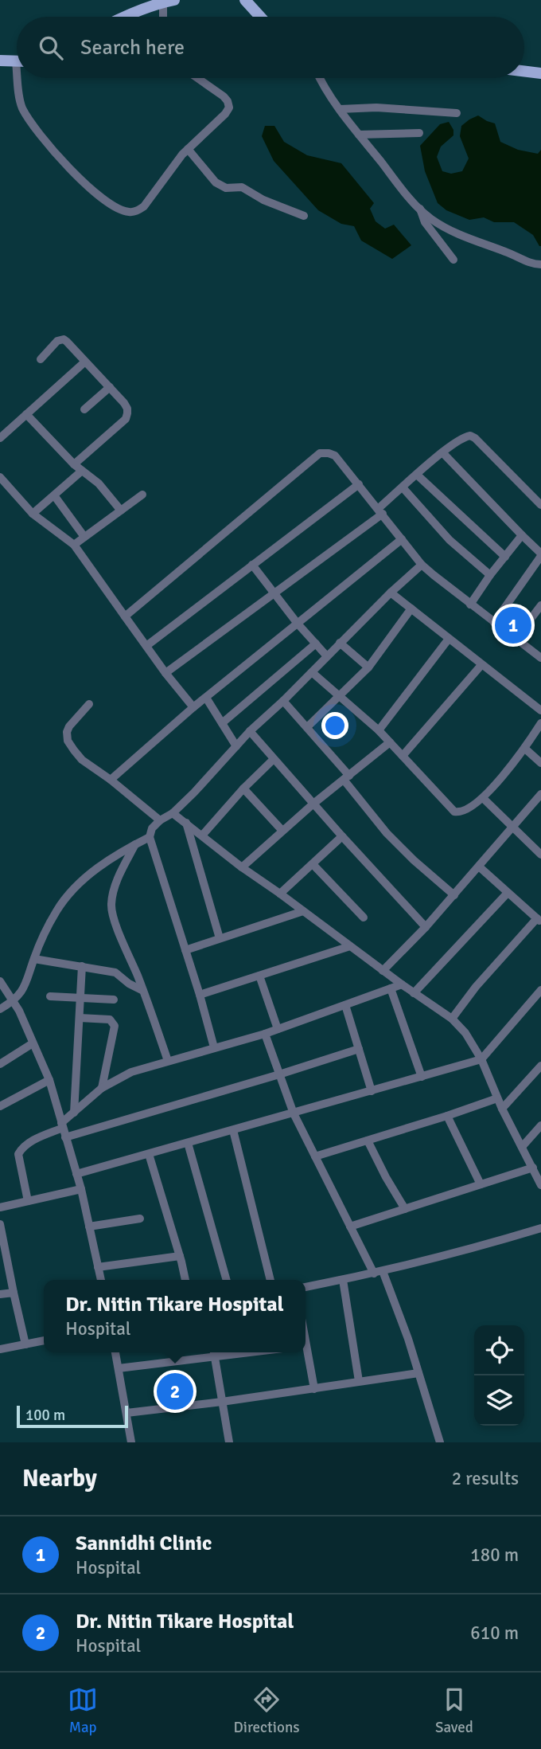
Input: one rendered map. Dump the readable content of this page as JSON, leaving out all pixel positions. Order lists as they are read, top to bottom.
{
  "scale_bar": "100 m",
  "page": {
    "search": "Search here",
    "pins": ["1", "2"],
    "popup": ["Dr. Nitin Tikare Hospital", "Hospital"],
    "scale": "100 m",
    "heading": ["Nearby", "2 results"],
    "list": [
      {
        "mark": "1",
        "name": "Sannidhi Clinic",
        "note": "Hospital",
        "value": "180 m"
      },
      {
        "mark": "2",
        "name": "Dr. Nitin Tikare Hospital",
        "note": "Hospital",
        "value": "610 m"
      }
    ],
    "nav": ["Map", "Directions", "Saved"]
  }
}
